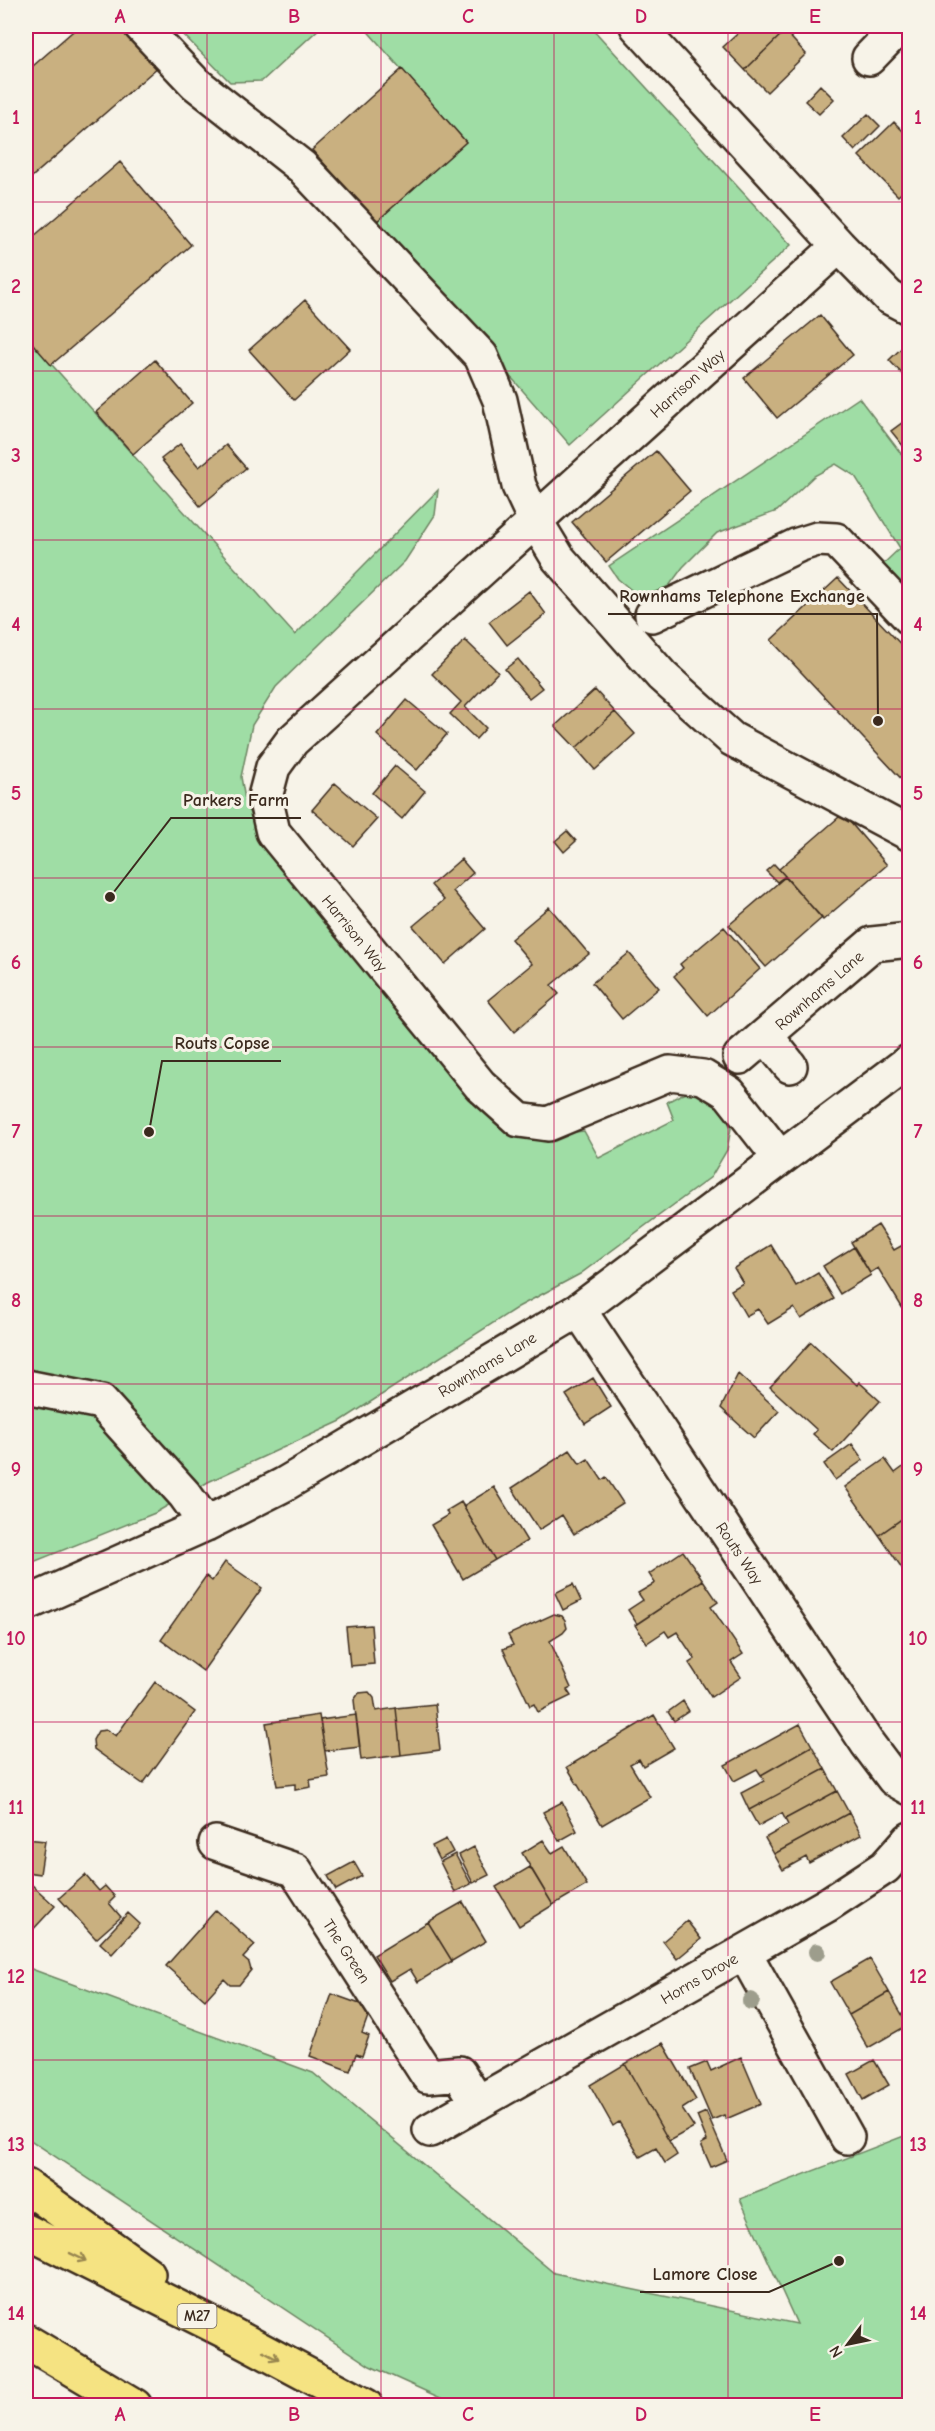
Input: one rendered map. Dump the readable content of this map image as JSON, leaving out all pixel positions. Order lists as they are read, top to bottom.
{
  "streets": {
    "highway": ["M27"],
    "street": [
      "Harrison Way",
      "Rownhams Lane",
      "Routs Way",
      "The Green",
      "Horns Drove"
    ]
  },
  "crossings": [
    ["Harrison Way", "Rownhams Lane"],
    ["Rownhams Lane", "Routs Way"],
    ["The Green", "Horns Drove"]
  ],
  "places": [
    "Rownhams Telephone Exchange",
    "Parkers Farm",
    "Routs Copse",
    "Lamore Close"
  ],
  "north": "bottom left",
  "grid": {
    "columns": [
      "A",
      "B",
      "C",
      "D",
      "E"
    ],
    "rows": [
      "1",
      "2",
      "3",
      "4",
      "5",
      "6",
      "7",
      "8",
      "9",
      "10",
      "11",
      "12",
      "13",
      "14"
    ]
  }
}
